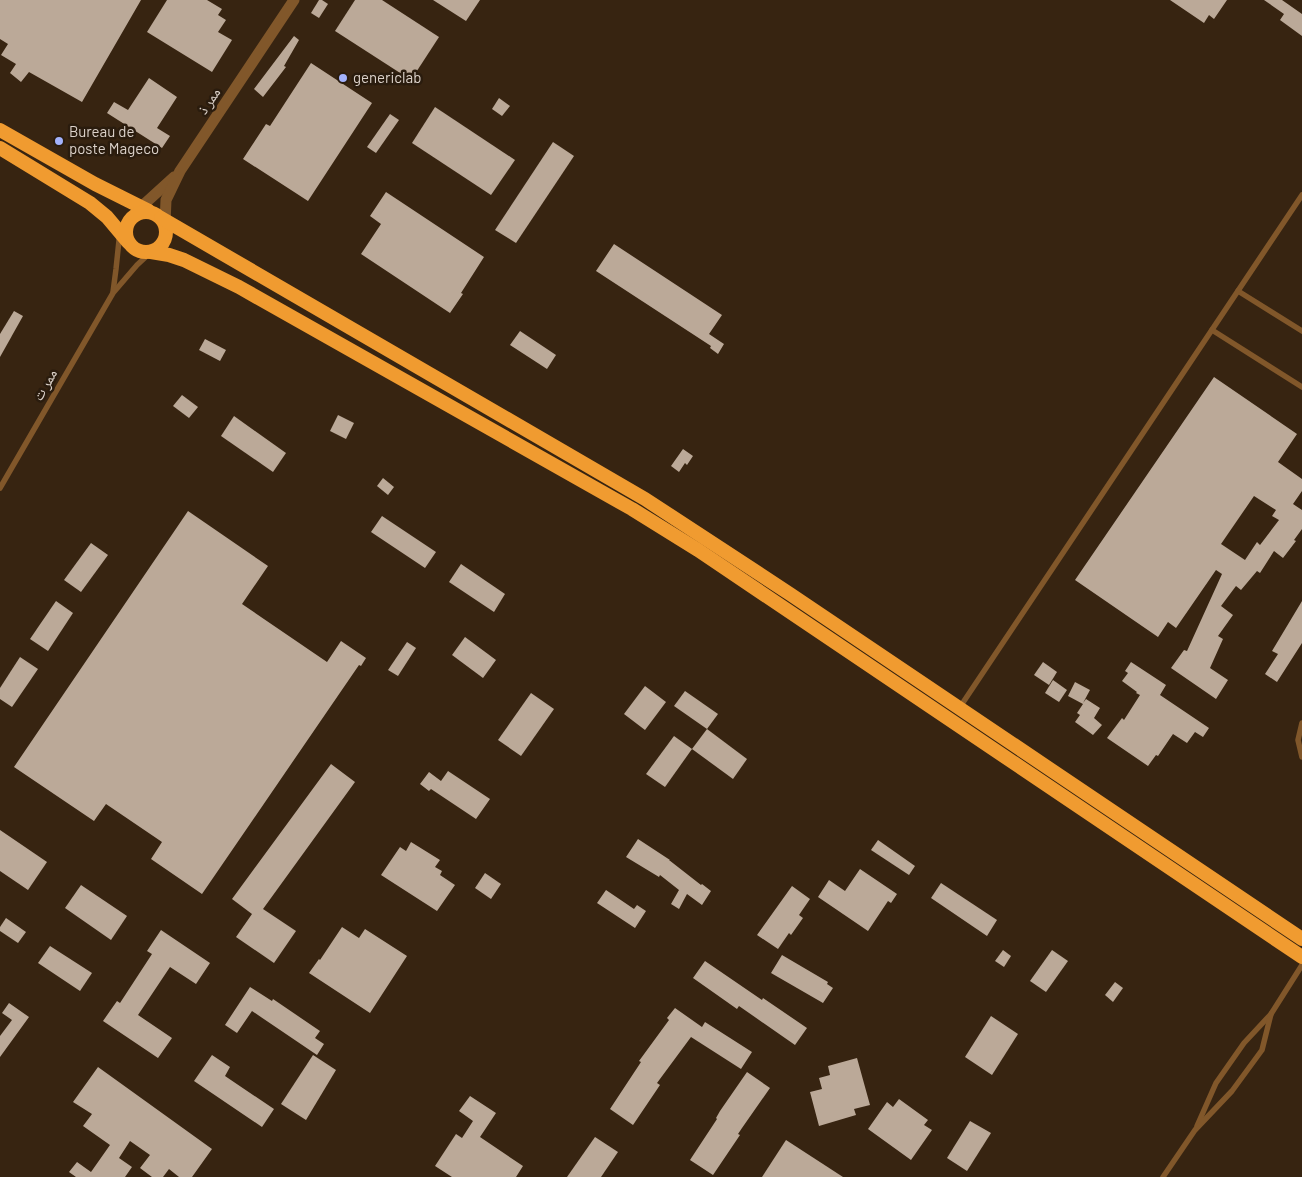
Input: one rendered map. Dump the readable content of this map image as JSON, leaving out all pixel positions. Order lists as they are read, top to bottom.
{
  "streets": {
    "street": ["ممر ذ"],
    "lane": ["ممر ت"]
  },
  "crossings": [
    ["ممر ذ", "ممر ت"]
  ],
  "places": ["genericlab", "Bureau de poste Mageco"]
}
